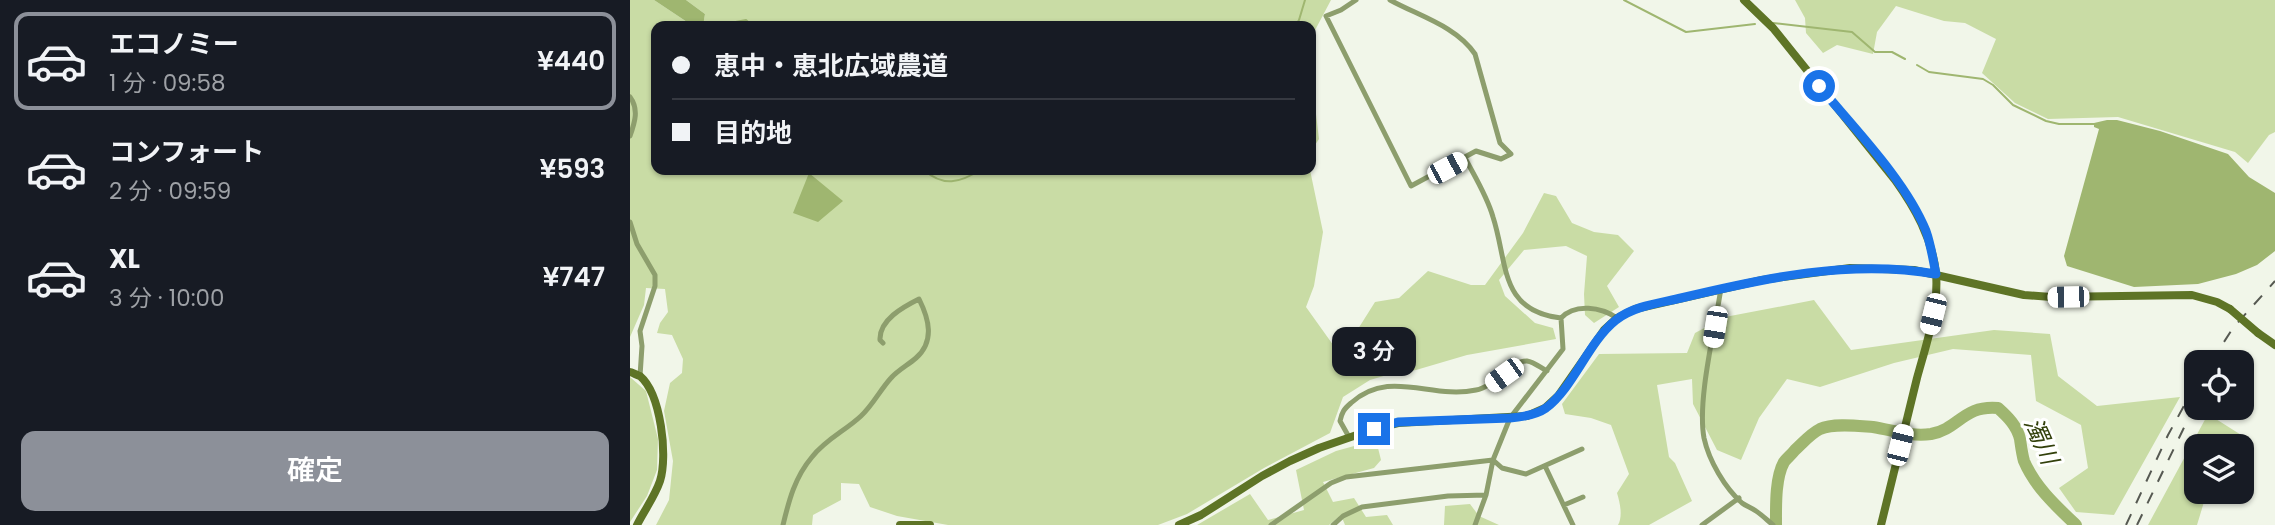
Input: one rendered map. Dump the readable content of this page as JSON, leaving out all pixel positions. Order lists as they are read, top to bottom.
{
  "water": ["濁川"],
  "page": {
    "list": [
      {
        "name": "エコノミー",
        "note": "1 分 · 09:58",
        "value": "¥440"
      },
      {
        "name": "コンフォート",
        "note": "2 分 · 09:59",
        "value": "¥593"
      },
      {
        "name": "XL",
        "note": "3 分 · 10:00",
        "value": "¥747"
      }
    ],
    "banner": ["恵中・恵北広域農道", "目的地"],
    "bubble": "3 分",
    "buttons": "確定"
  }
}
